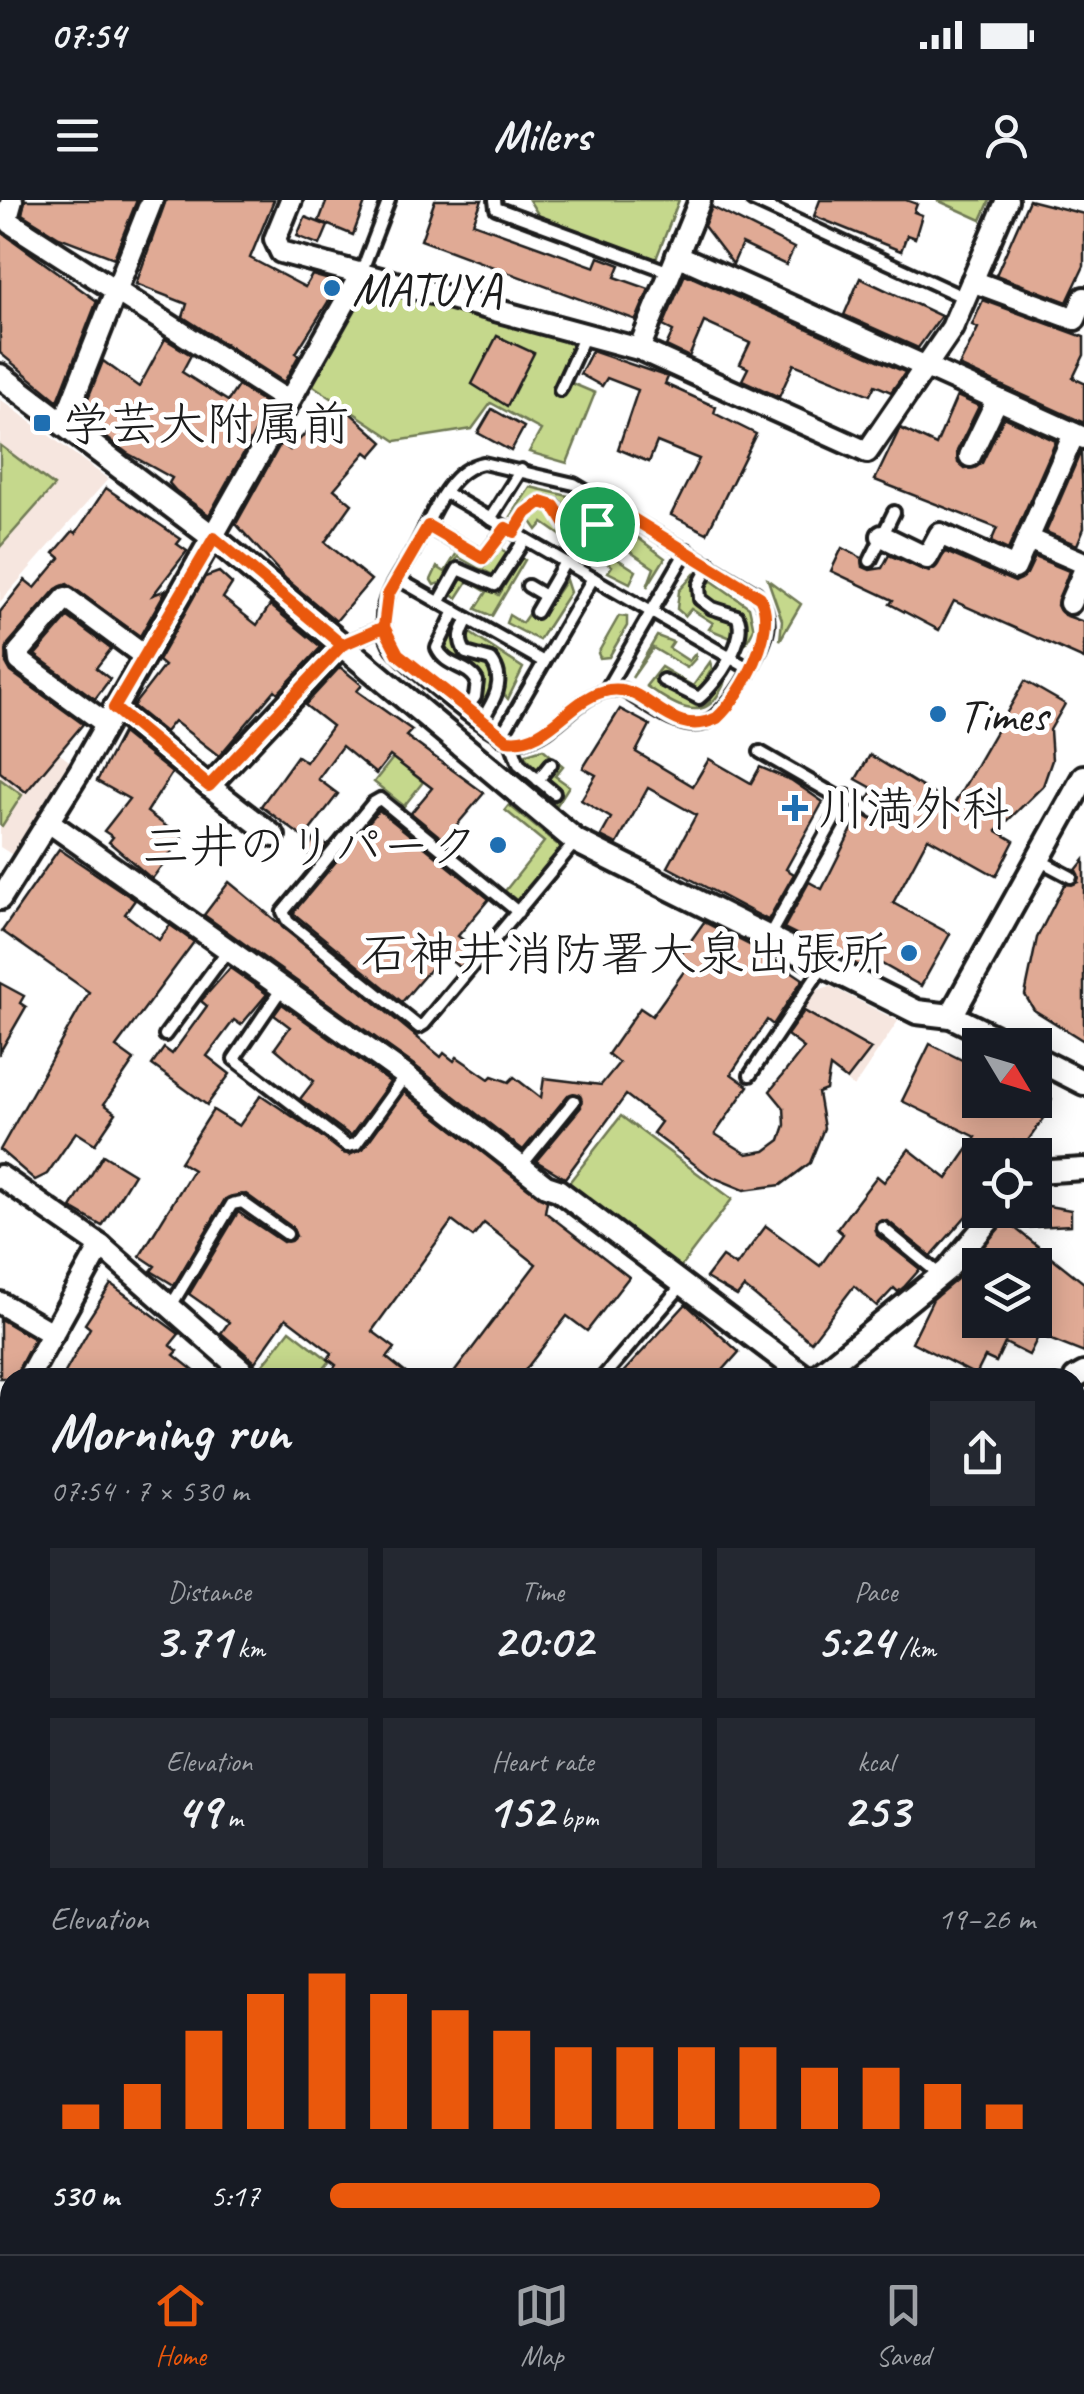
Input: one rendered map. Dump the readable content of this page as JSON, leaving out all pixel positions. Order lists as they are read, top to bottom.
{
  "places": {
    "other": [
      "MATUYA",
      "Times",
      "三井のリパーク",
      "石神井消防署大泉出張所"
    ],
    "transit": ["学芸大附属前"],
    "health": ["川満外科"]
  },
  "north": "bottom right",
  "page": {
    "status": "07:54",
    "header": "Milers",
    "heading": ["Morning run", "07:54 · 7 × 530 m"],
    "stats": [
      ["Distance", "3.71 km"],
      ["Time", "20:02"],
      ["Pace", "5:24 /km"],
      ["Elevation", "49 m"],
      ["Heart rate", "152 bpm"],
      ["kcal", "253"]
    ],
    "chart": ["Elevation", "19–26 m"],
    "list": [
      {
        "name": "530 m",
        "note": "5:17"
      }
    ],
    "tabs": ["Home", "Map", "Saved"]
  }
}
